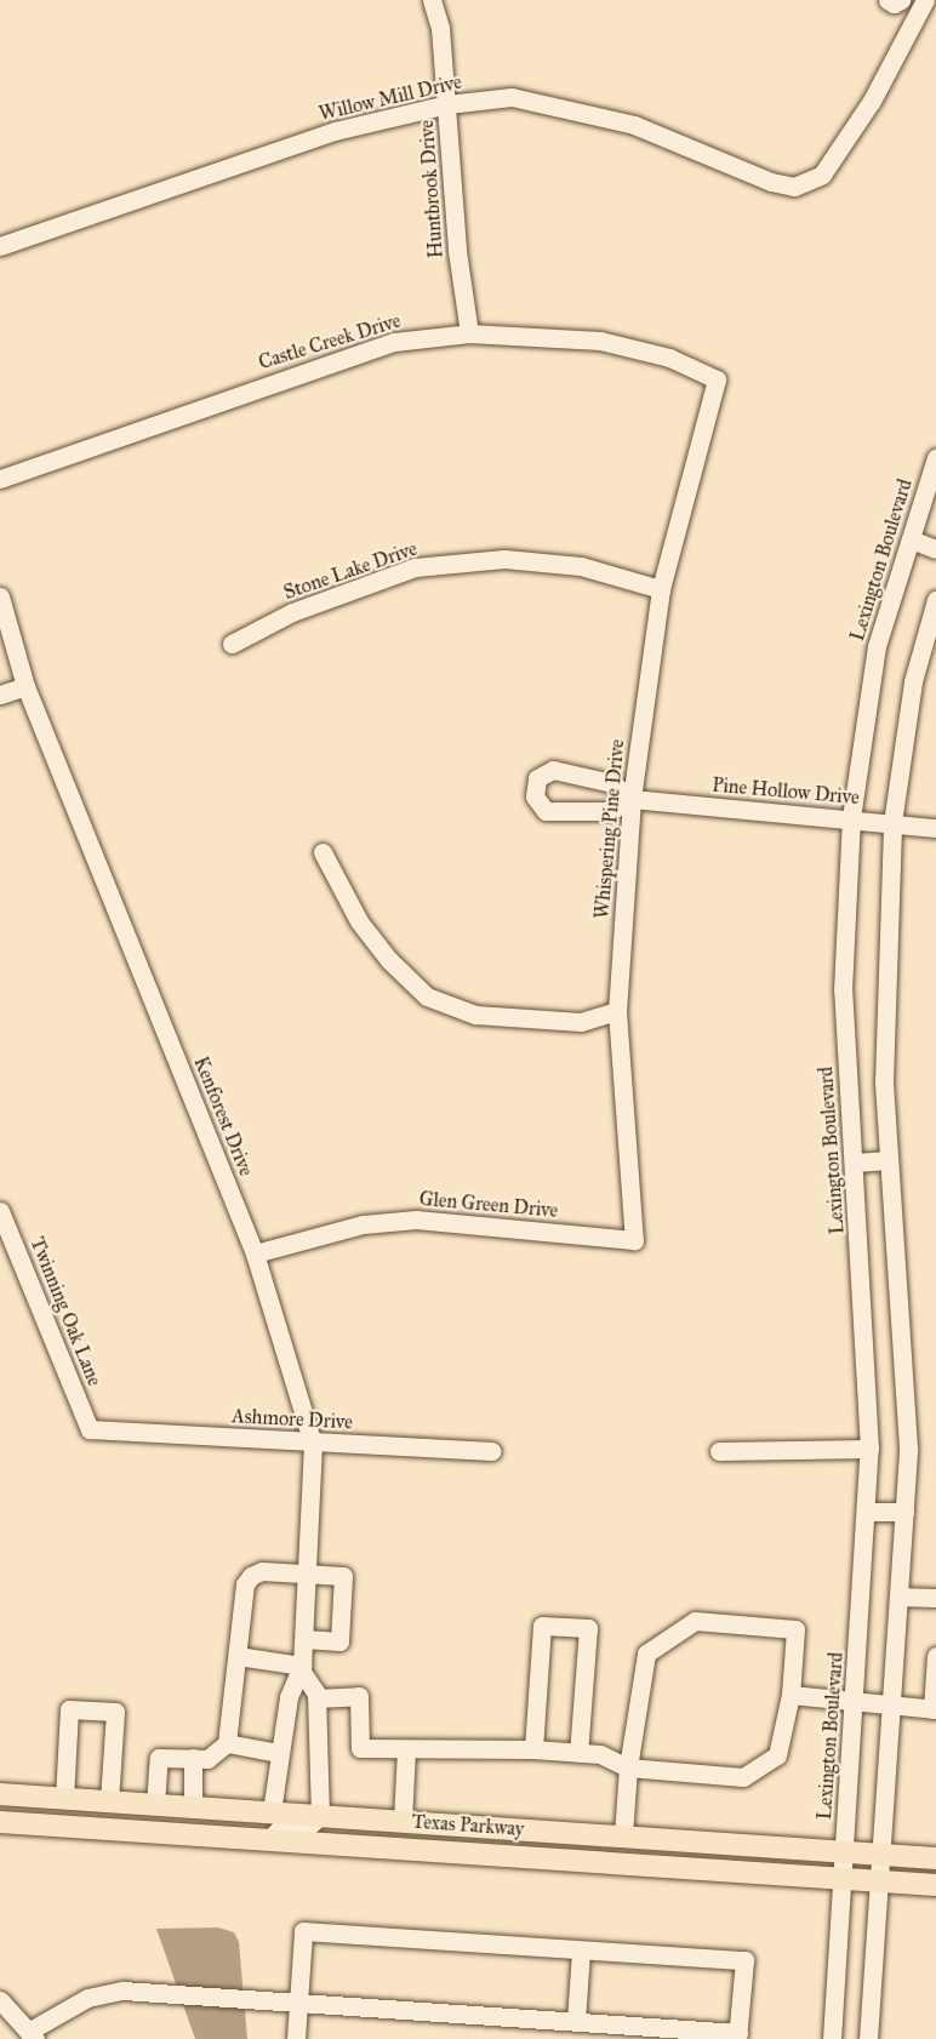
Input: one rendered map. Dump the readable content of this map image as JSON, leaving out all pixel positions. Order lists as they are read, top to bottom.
{
  "streets": {
    "main road": ["Texas Parkway"],
    "street": [
      "Willow Mill Drive",
      "Huntbrook Drive",
      "Castle Creek Drive",
      "Lexington Boulevard",
      "Stone Lake Drive",
      "Pine Hollow Drive",
      "Whispering Pine Drive",
      "Kenforest Drive",
      "Glen Green Drive",
      "Twinning Oak Lane",
      "Ashmore Drive"
    ]
  },
  "crossings": [
    ["Willow Mill Drive", "Huntbrook Drive"],
    ["Huntbrook Drive", "Castle Creek Drive"],
    ["Castle Creek Drive", "Whispering Pine Drive"],
    ["Lexington Boulevard", "Pine Hollow Drive"],
    ["Lexington Boulevard", "Texas Parkway"],
    ["Stone Lake Drive", "Whispering Pine Drive"],
    ["Pine Hollow Drive", "Whispering Pine Drive"],
    ["Whispering Pine Drive", "Glen Green Drive"],
    ["Kenforest Drive", "Glen Green Drive"],
    ["Kenforest Drive", "Ashmore Drive"],
    ["Kenforest Drive", "Texas Parkway"],
    ["Twinning Oak Lane", "Ashmore Drive"]
  ]
}
